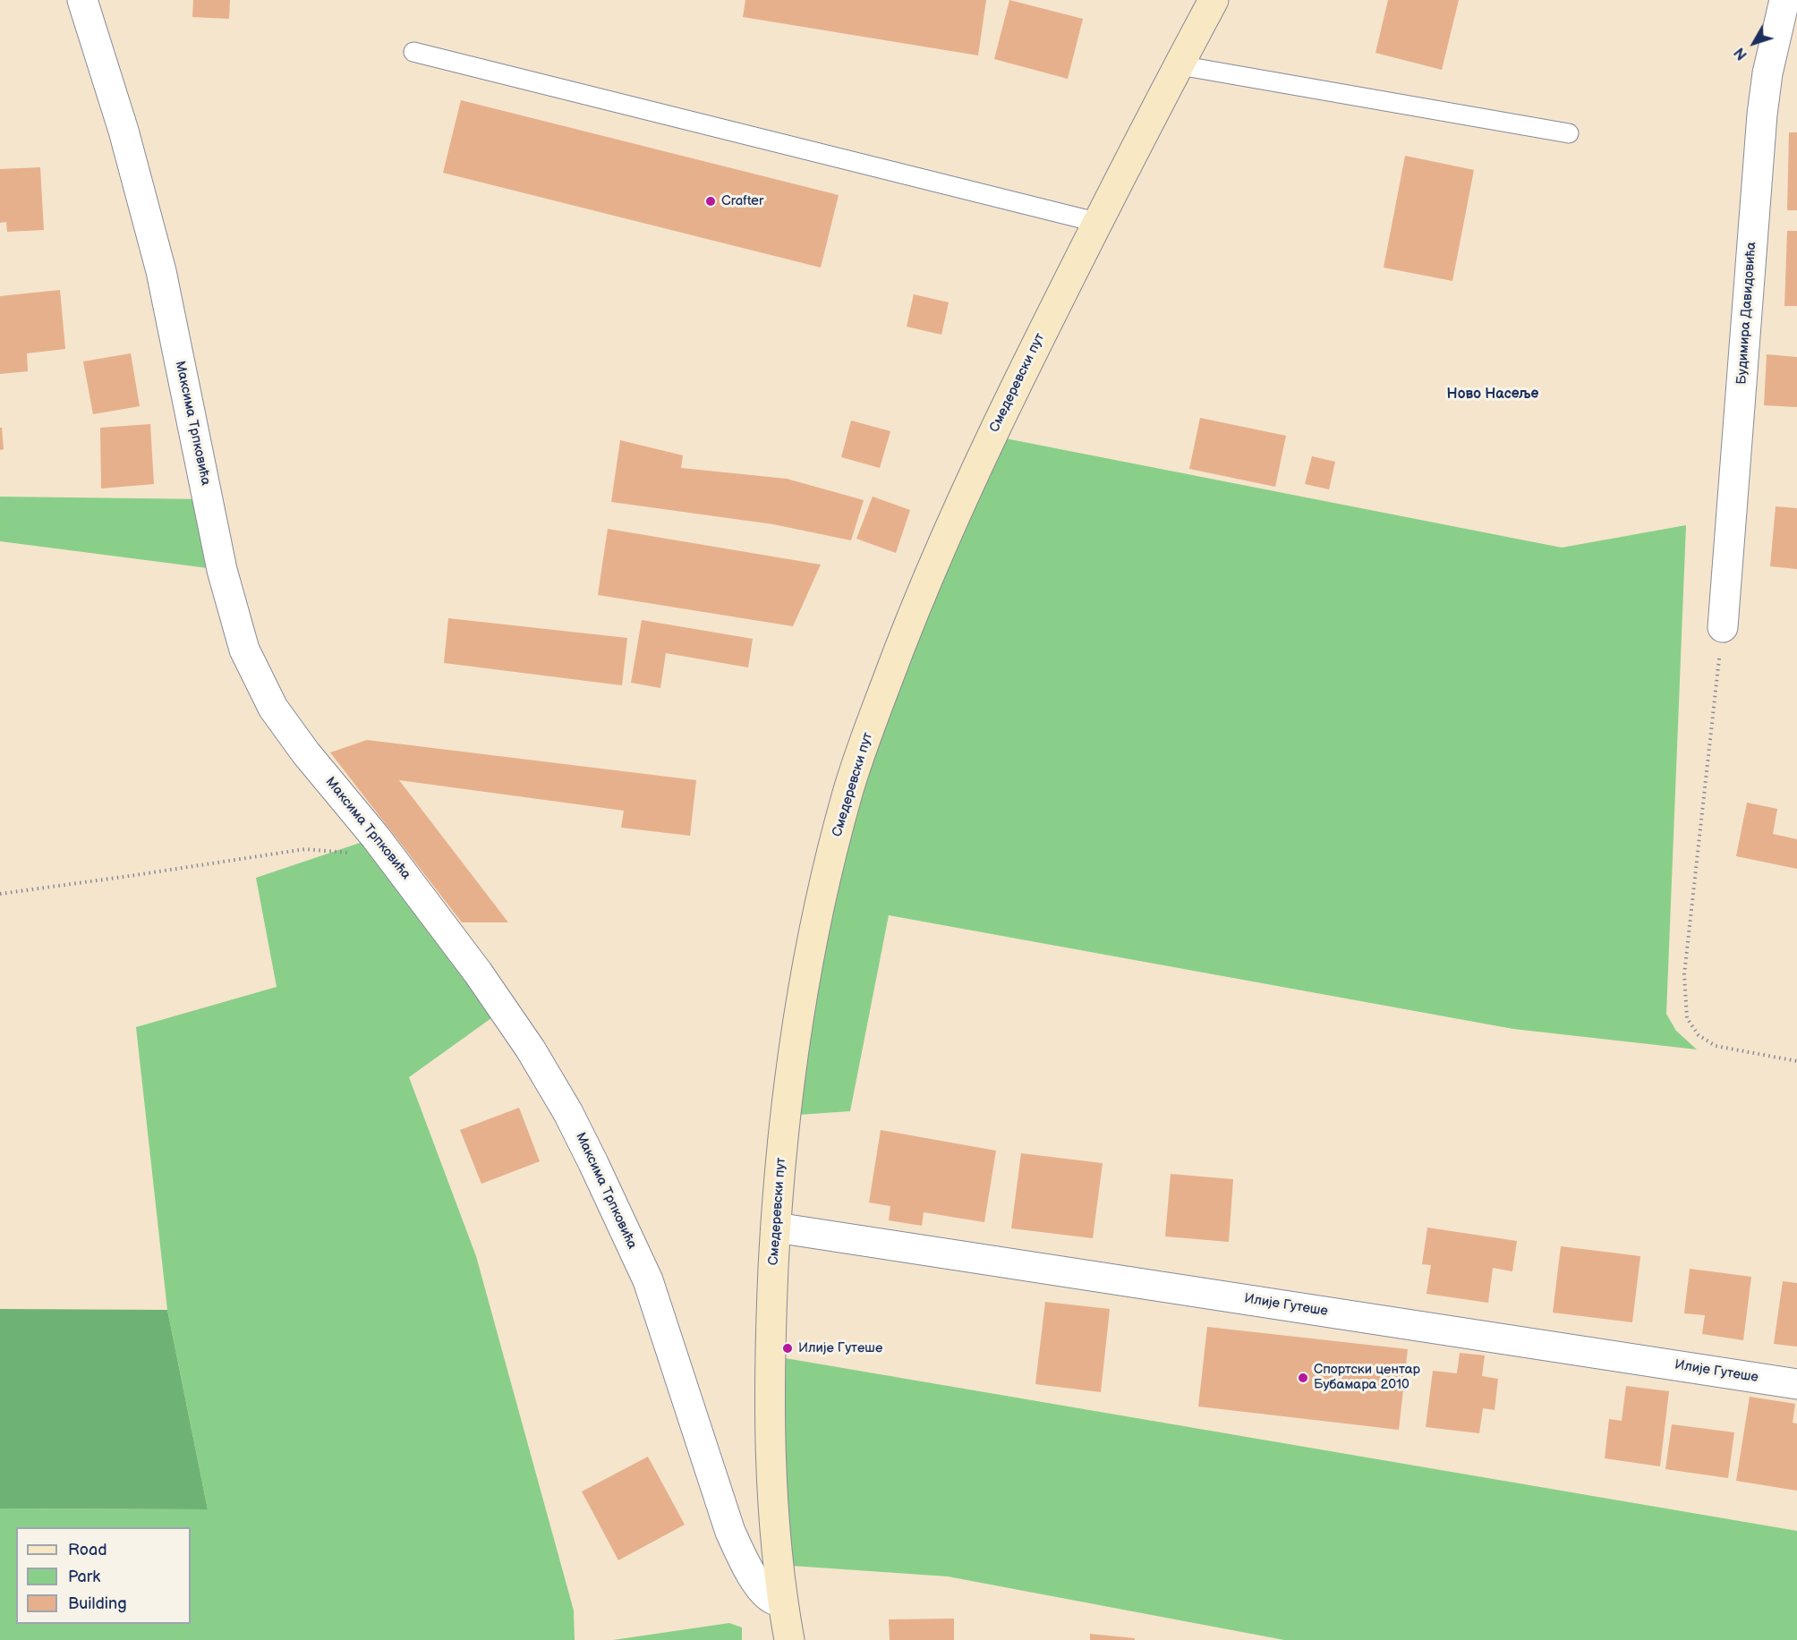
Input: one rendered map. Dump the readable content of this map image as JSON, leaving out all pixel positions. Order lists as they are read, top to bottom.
{
  "streets": {
    "main road": ["Смедеревски пут"],
    "street": ["Будимира Давидовића", "Максима Трпковића", "Илије Гутеше"]
  },
  "crossings": [
    ["Смедеревски пут", "Максима Трпковића"],
    ["Смедеревски пут", "Илије Гутеше"]
  ],
  "districts": ["Ново Насеље"],
  "places": ["Crafter", "Илије Гутеше", "Спортски центар Бубамара 2010"],
  "legend": ["Road", "Park", "Building"],
  "north": "bottom left"
}
